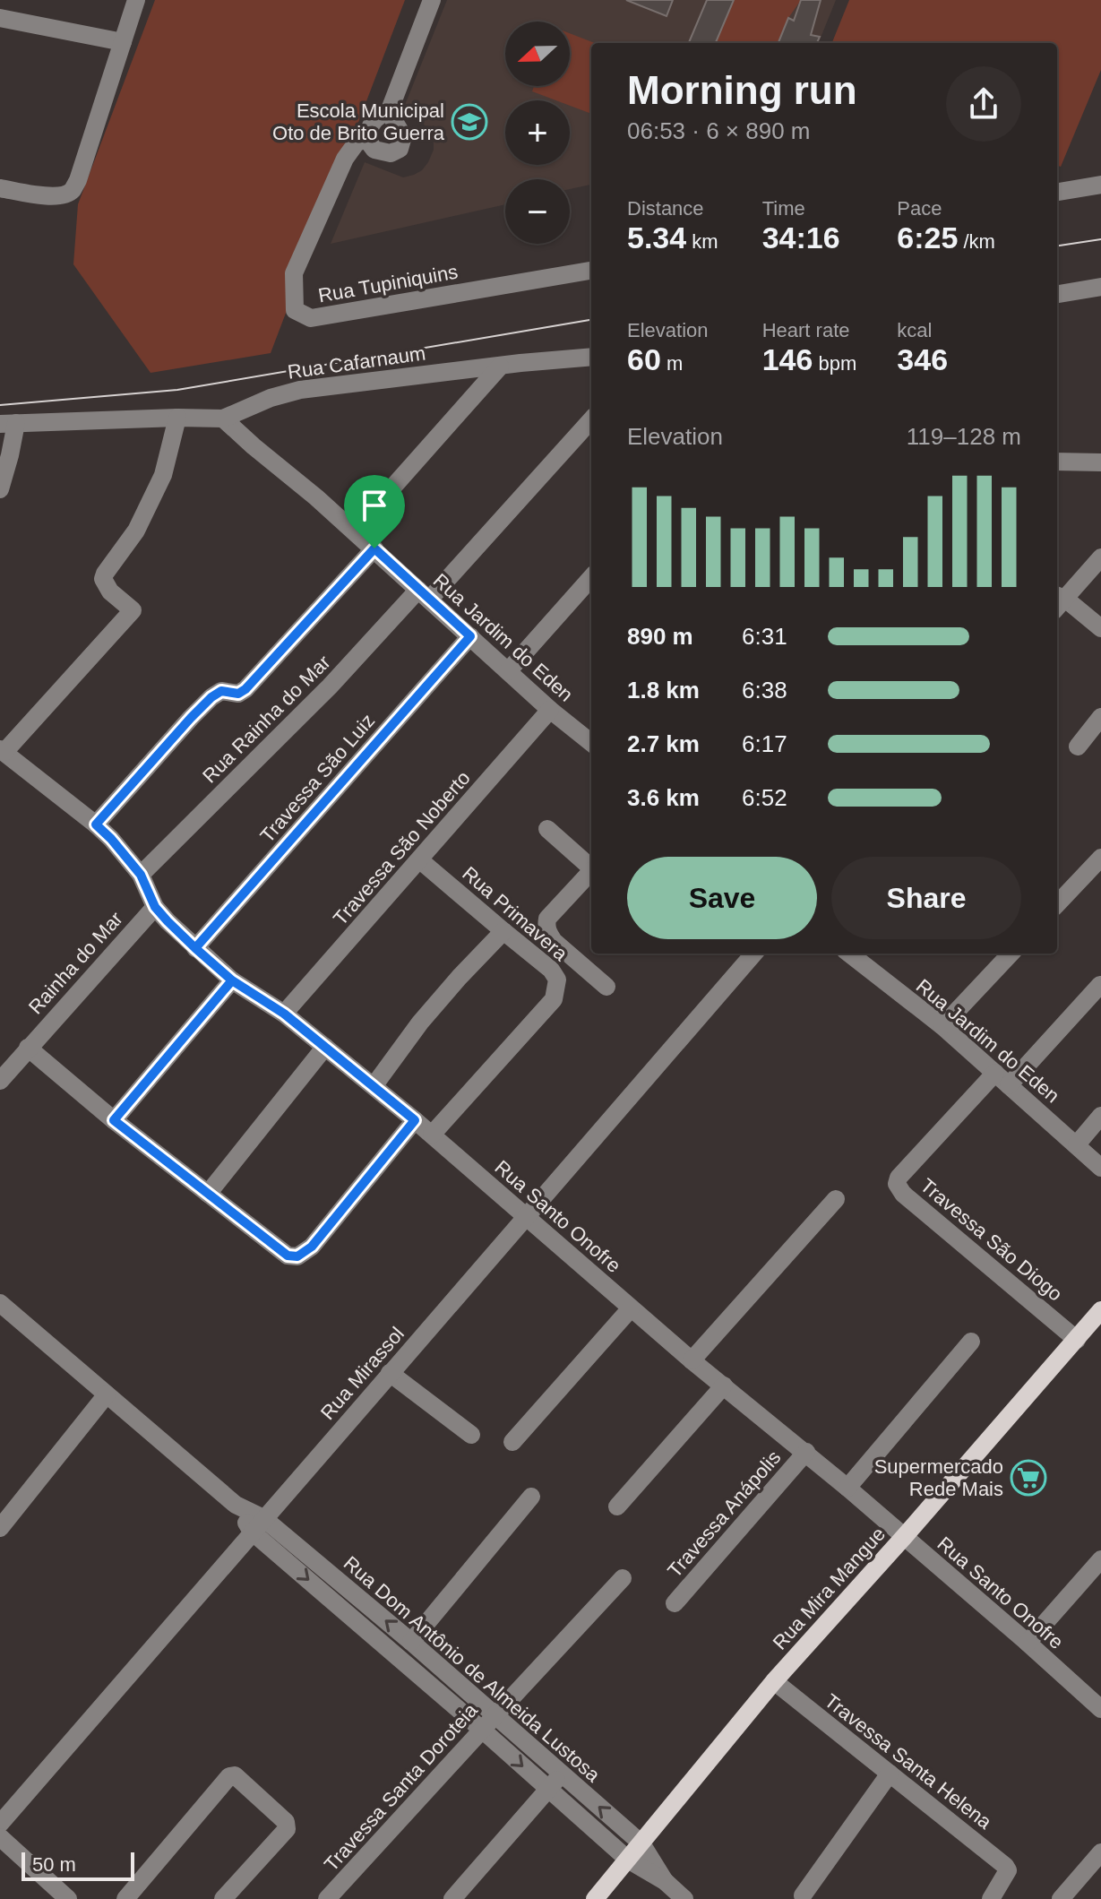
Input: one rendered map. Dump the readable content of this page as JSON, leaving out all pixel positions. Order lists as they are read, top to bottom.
{
  "streets": {
    "main road": ["Rua Mira Mangue"],
    "street": [
      "Rua Tupiniquins",
      "Rua Cafarnaum",
      "Rua Jardim do Eden",
      "Rua Rainha do Mar",
      "Travessa São Luiz",
      "Travessa São Noberto",
      "Rua Primavera",
      "Rainha do Mar",
      "Rua Santo Onofre",
      "Travessa São Diogo",
      "Rua Mirassol",
      "Travessa Anápolis",
      "Rua Dom Antônio de Almeida Lustosa",
      "Travessa Santa Helena",
      "Travessa Santa Doroteia"
    ]
  },
  "crossings": [
    ["Rua Cafarnaum", "Rua Jardim do Eden"],
    ["Rua Jardim do Eden", "Rua Rainha do Mar"],
    ["Rua Jardim do Eden", "Travessa São Luiz"],
    ["Rua Jardim do Eden", "Travessa São Noberto"],
    ["Rua Jardim do Eden", "Travessa São Diogo"],
    ["Rua Rainha do Mar", "Rua Santo Onofre"],
    ["Travessa São Luiz", "Rua Santo Onofre"],
    ["Travessa São Noberto", "Rua Primavera"],
    ["Travessa São Noberto", "Rua Santo Onofre"],
    ["Rua Primavera", "Rua Santo Onofre"],
    ["Rainha do Mar", "Rua Santo Onofre"],
    ["Rua Santo Onofre", "Rua Mirassol"],
    ["Rua Santo Onofre", "Travessa Anápolis"],
    ["Rua Santo Onofre", "Rua Mira Mangue"],
    ["Travessa São Diogo", "Rua Mira Mangue"],
    ["Rua Mirassol", "Rua Dom Antônio de Almeida Lustosa"],
    ["Rua Mira Mangue", "Rua Dom Antônio de Almeida Lustosa"],
    ["Rua Mira Mangue", "Travessa Santa Helena"],
    ["Rua Dom Antônio de Almeida Lustosa", "Travessa Santa Doroteia"]
  ],
  "places": {
    "school or university": ["Escola Municipal Oto de Brito Guerra"],
    "supermarket": ["Supermercado Rede Mais"]
  },
  "scale_bar": "50 m",
  "north": "left",
  "page": {
    "map_buttons": ["+", "−"],
    "heading": ["Morning run", "06:53 · 6 × 890 m"],
    "stats": [
      ["Distance", "5.34 km"],
      ["Time", "34:16"],
      ["Pace", "6:25 /km"],
      ["Elevation", "60 m"],
      ["Heart rate", "146 bpm"],
      ["kcal", "346"]
    ],
    "chart": ["Elevation", "119–128 m"],
    "list": [
      {
        "name": "890 m",
        "note": "6:31"
      },
      {
        "name": "1.8 km",
        "note": "6:38"
      },
      {
        "name": "2.7 km",
        "note": "6:17"
      },
      {
        "name": "3.6 km",
        "note": "6:52"
      }
    ],
    "buttons": ["Save", "Share"],
    "scale": "50 m"
  }
}
